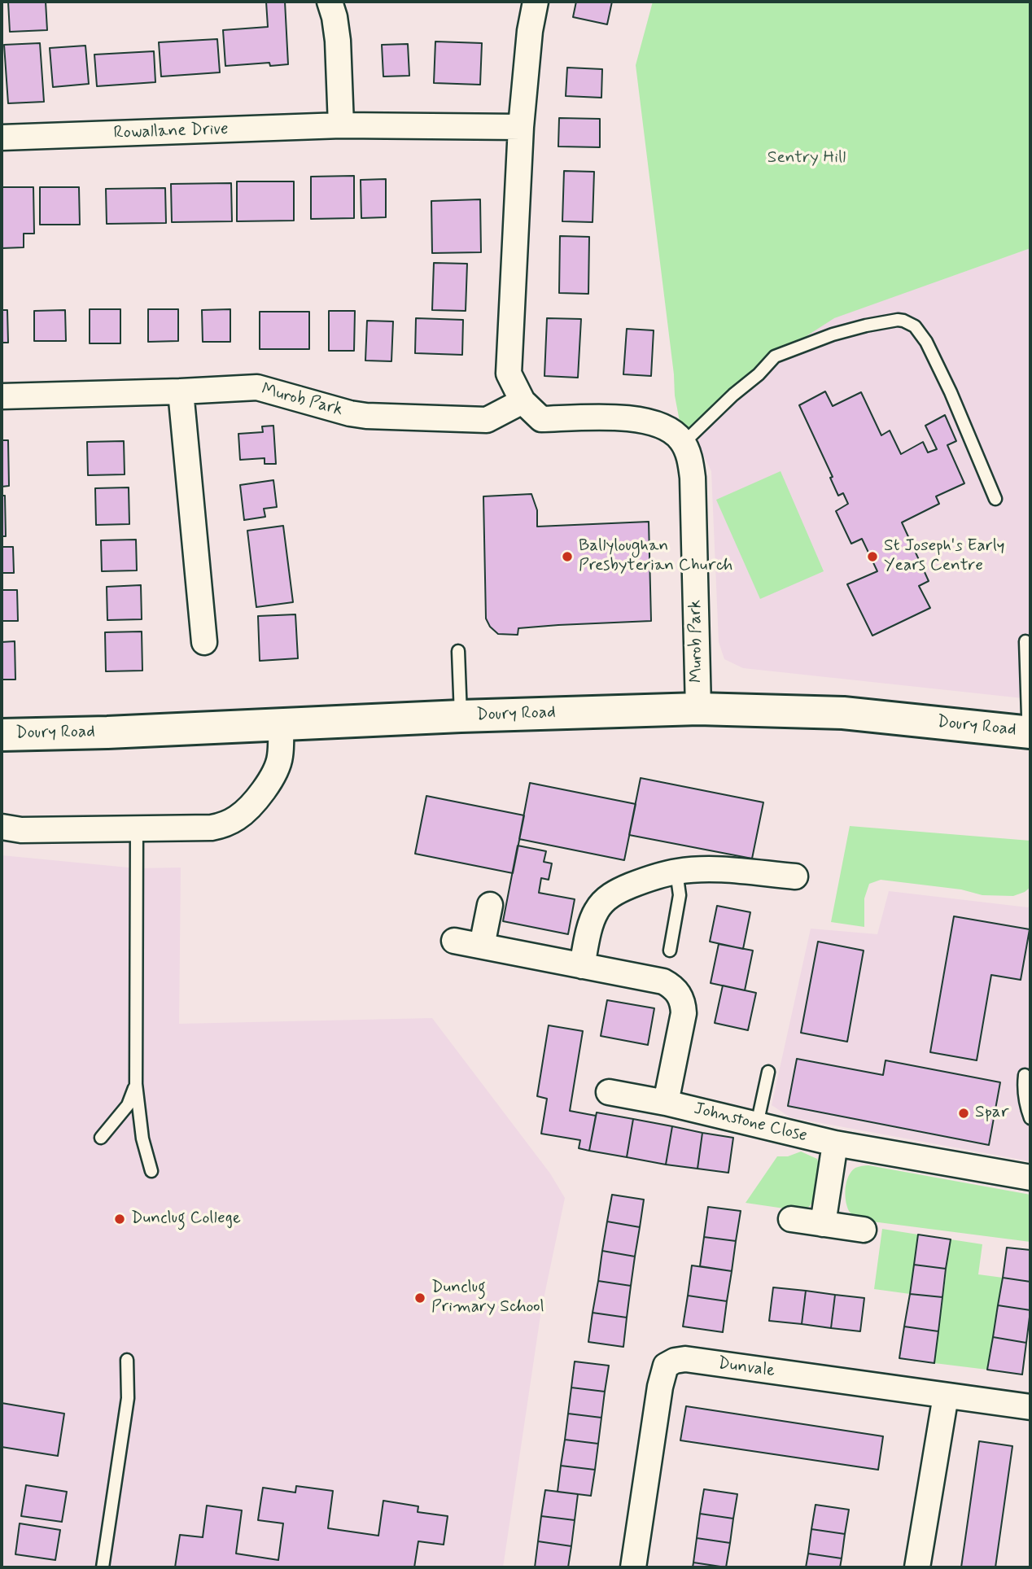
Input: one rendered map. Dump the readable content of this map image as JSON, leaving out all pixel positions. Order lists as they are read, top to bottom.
{
  "streets": {
    "street": [
      "Rowallane Drive",
      "Murob Park",
      "Doury Road",
      "Johnstone Close",
      "Dunvale"
    ]
  },
  "crossings": [
    ["Murob Park", "Doury Road"]
  ],
  "parks": ["Sentry Hill"],
  "places": [
    "Ballyloughan Presbyterian Church",
    "St Joseph's Early Years Centre",
    "Spar",
    "Dunclug College",
    "Dunclug Primary School"
  ]
}
